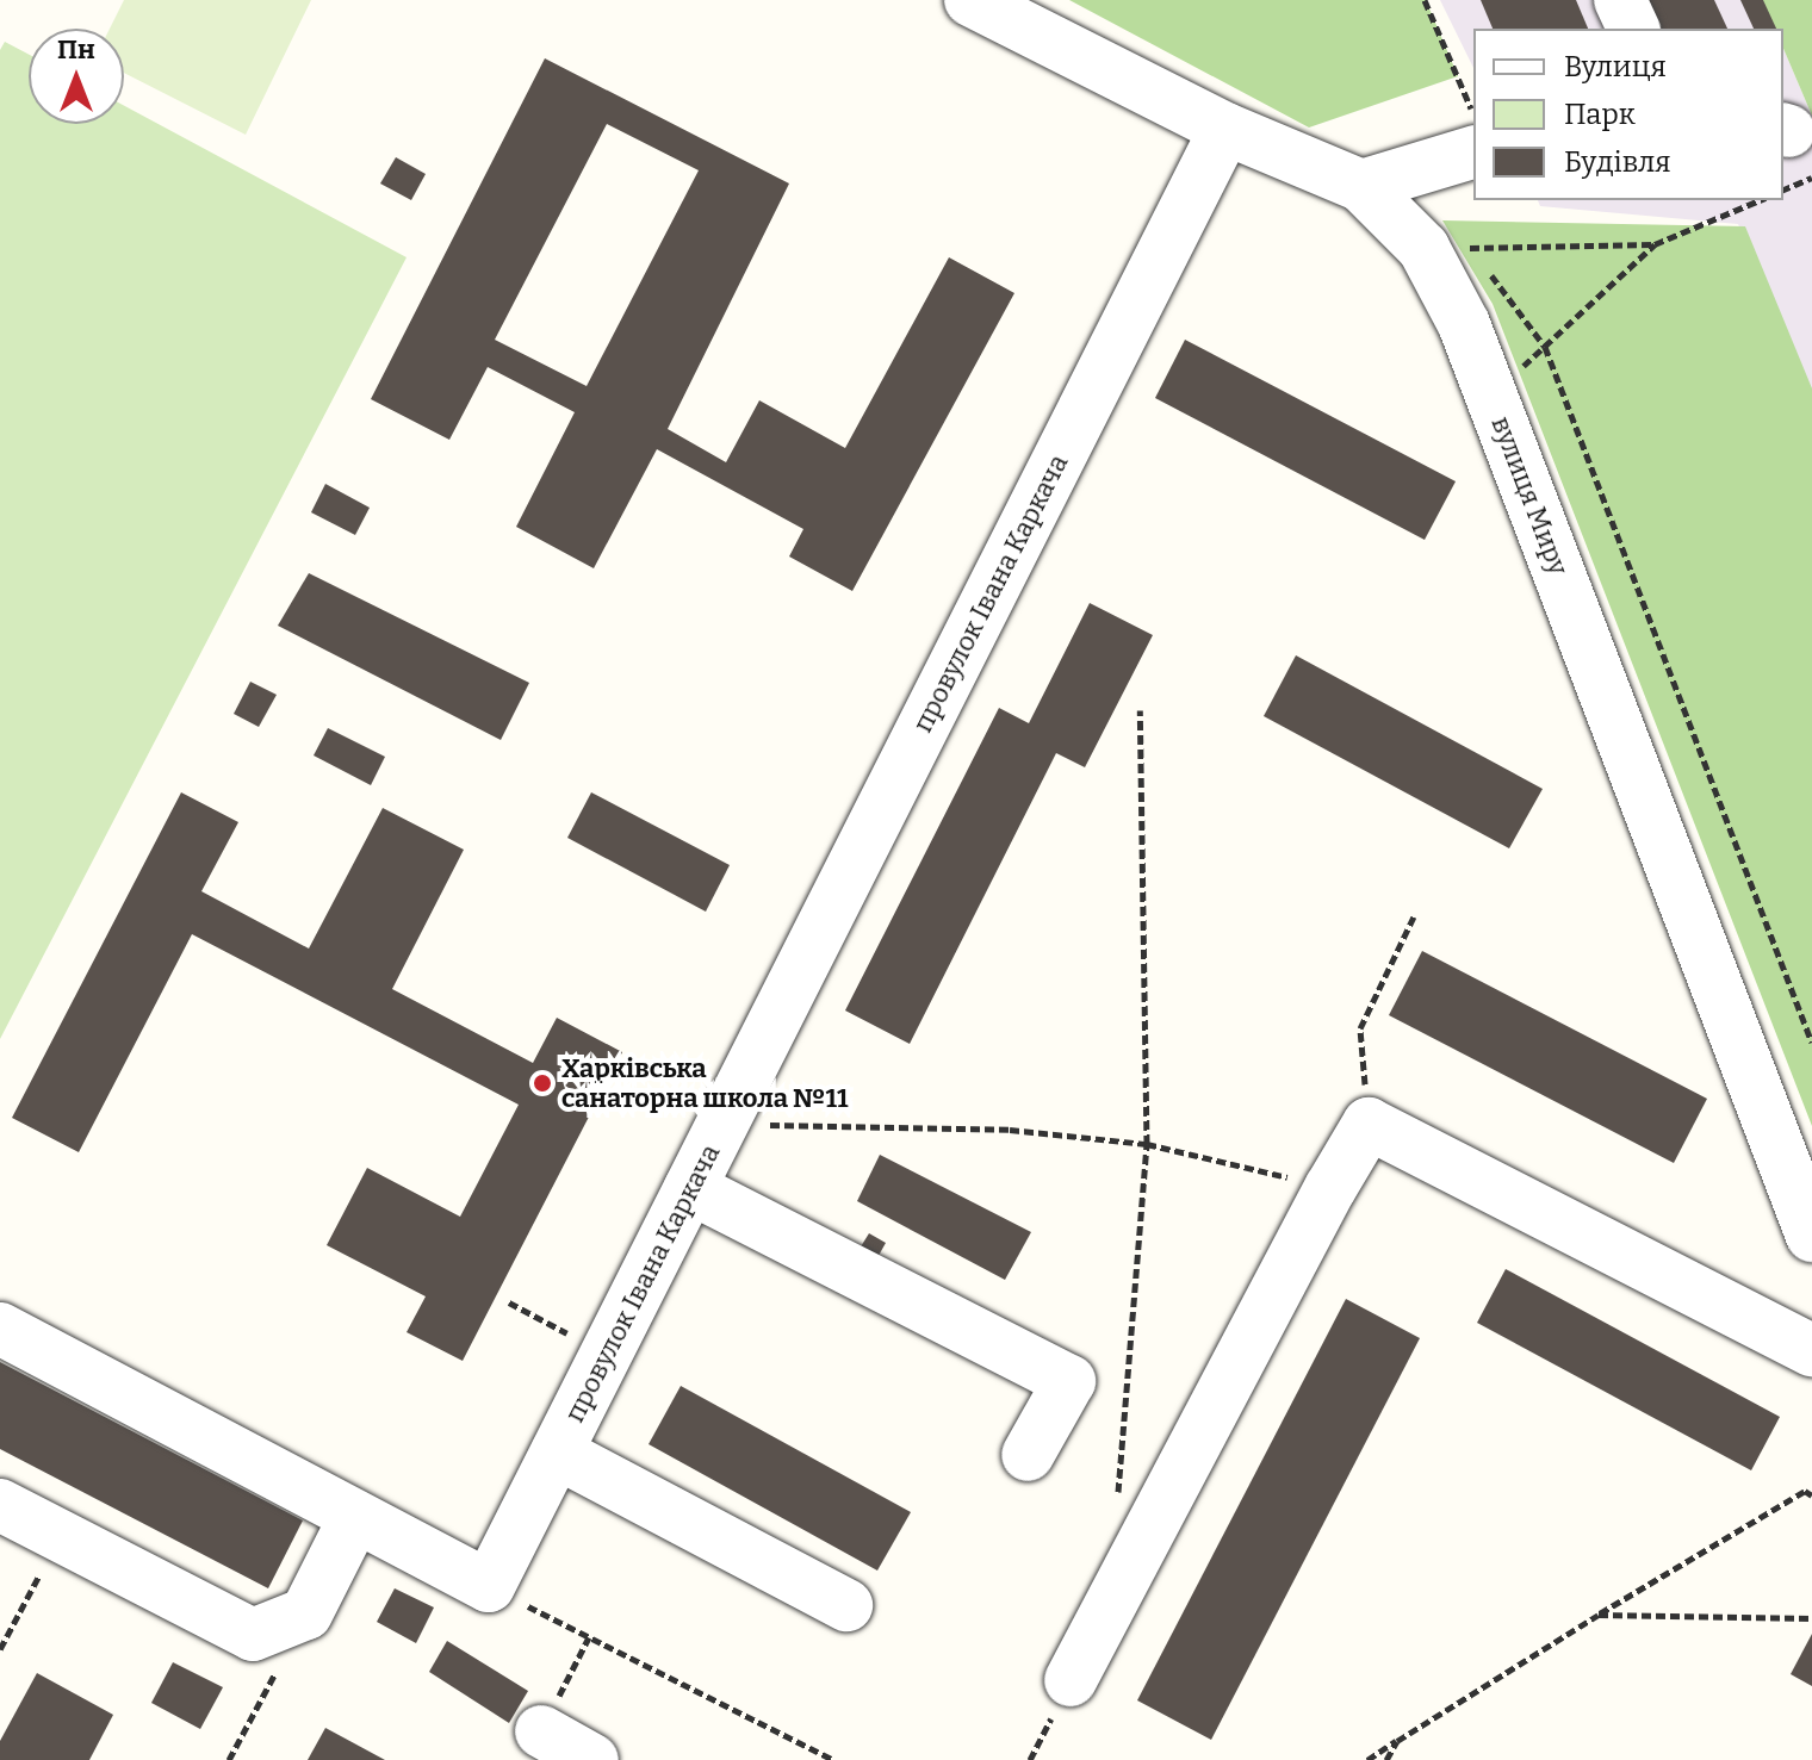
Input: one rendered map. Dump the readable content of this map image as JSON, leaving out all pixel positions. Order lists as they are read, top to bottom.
{
  "streets": {
    "street": ["вулиця Миру", "провулок Івана Каркача"]
  },
  "crossings": [
    ["вулиця Миру", "провулок Івана Каркача"]
  ],
  "places": ["Харківська санаторна школа №11"],
  "legend": ["Вулиця", "Парк", "Будівля"],
  "north": "top"
}
